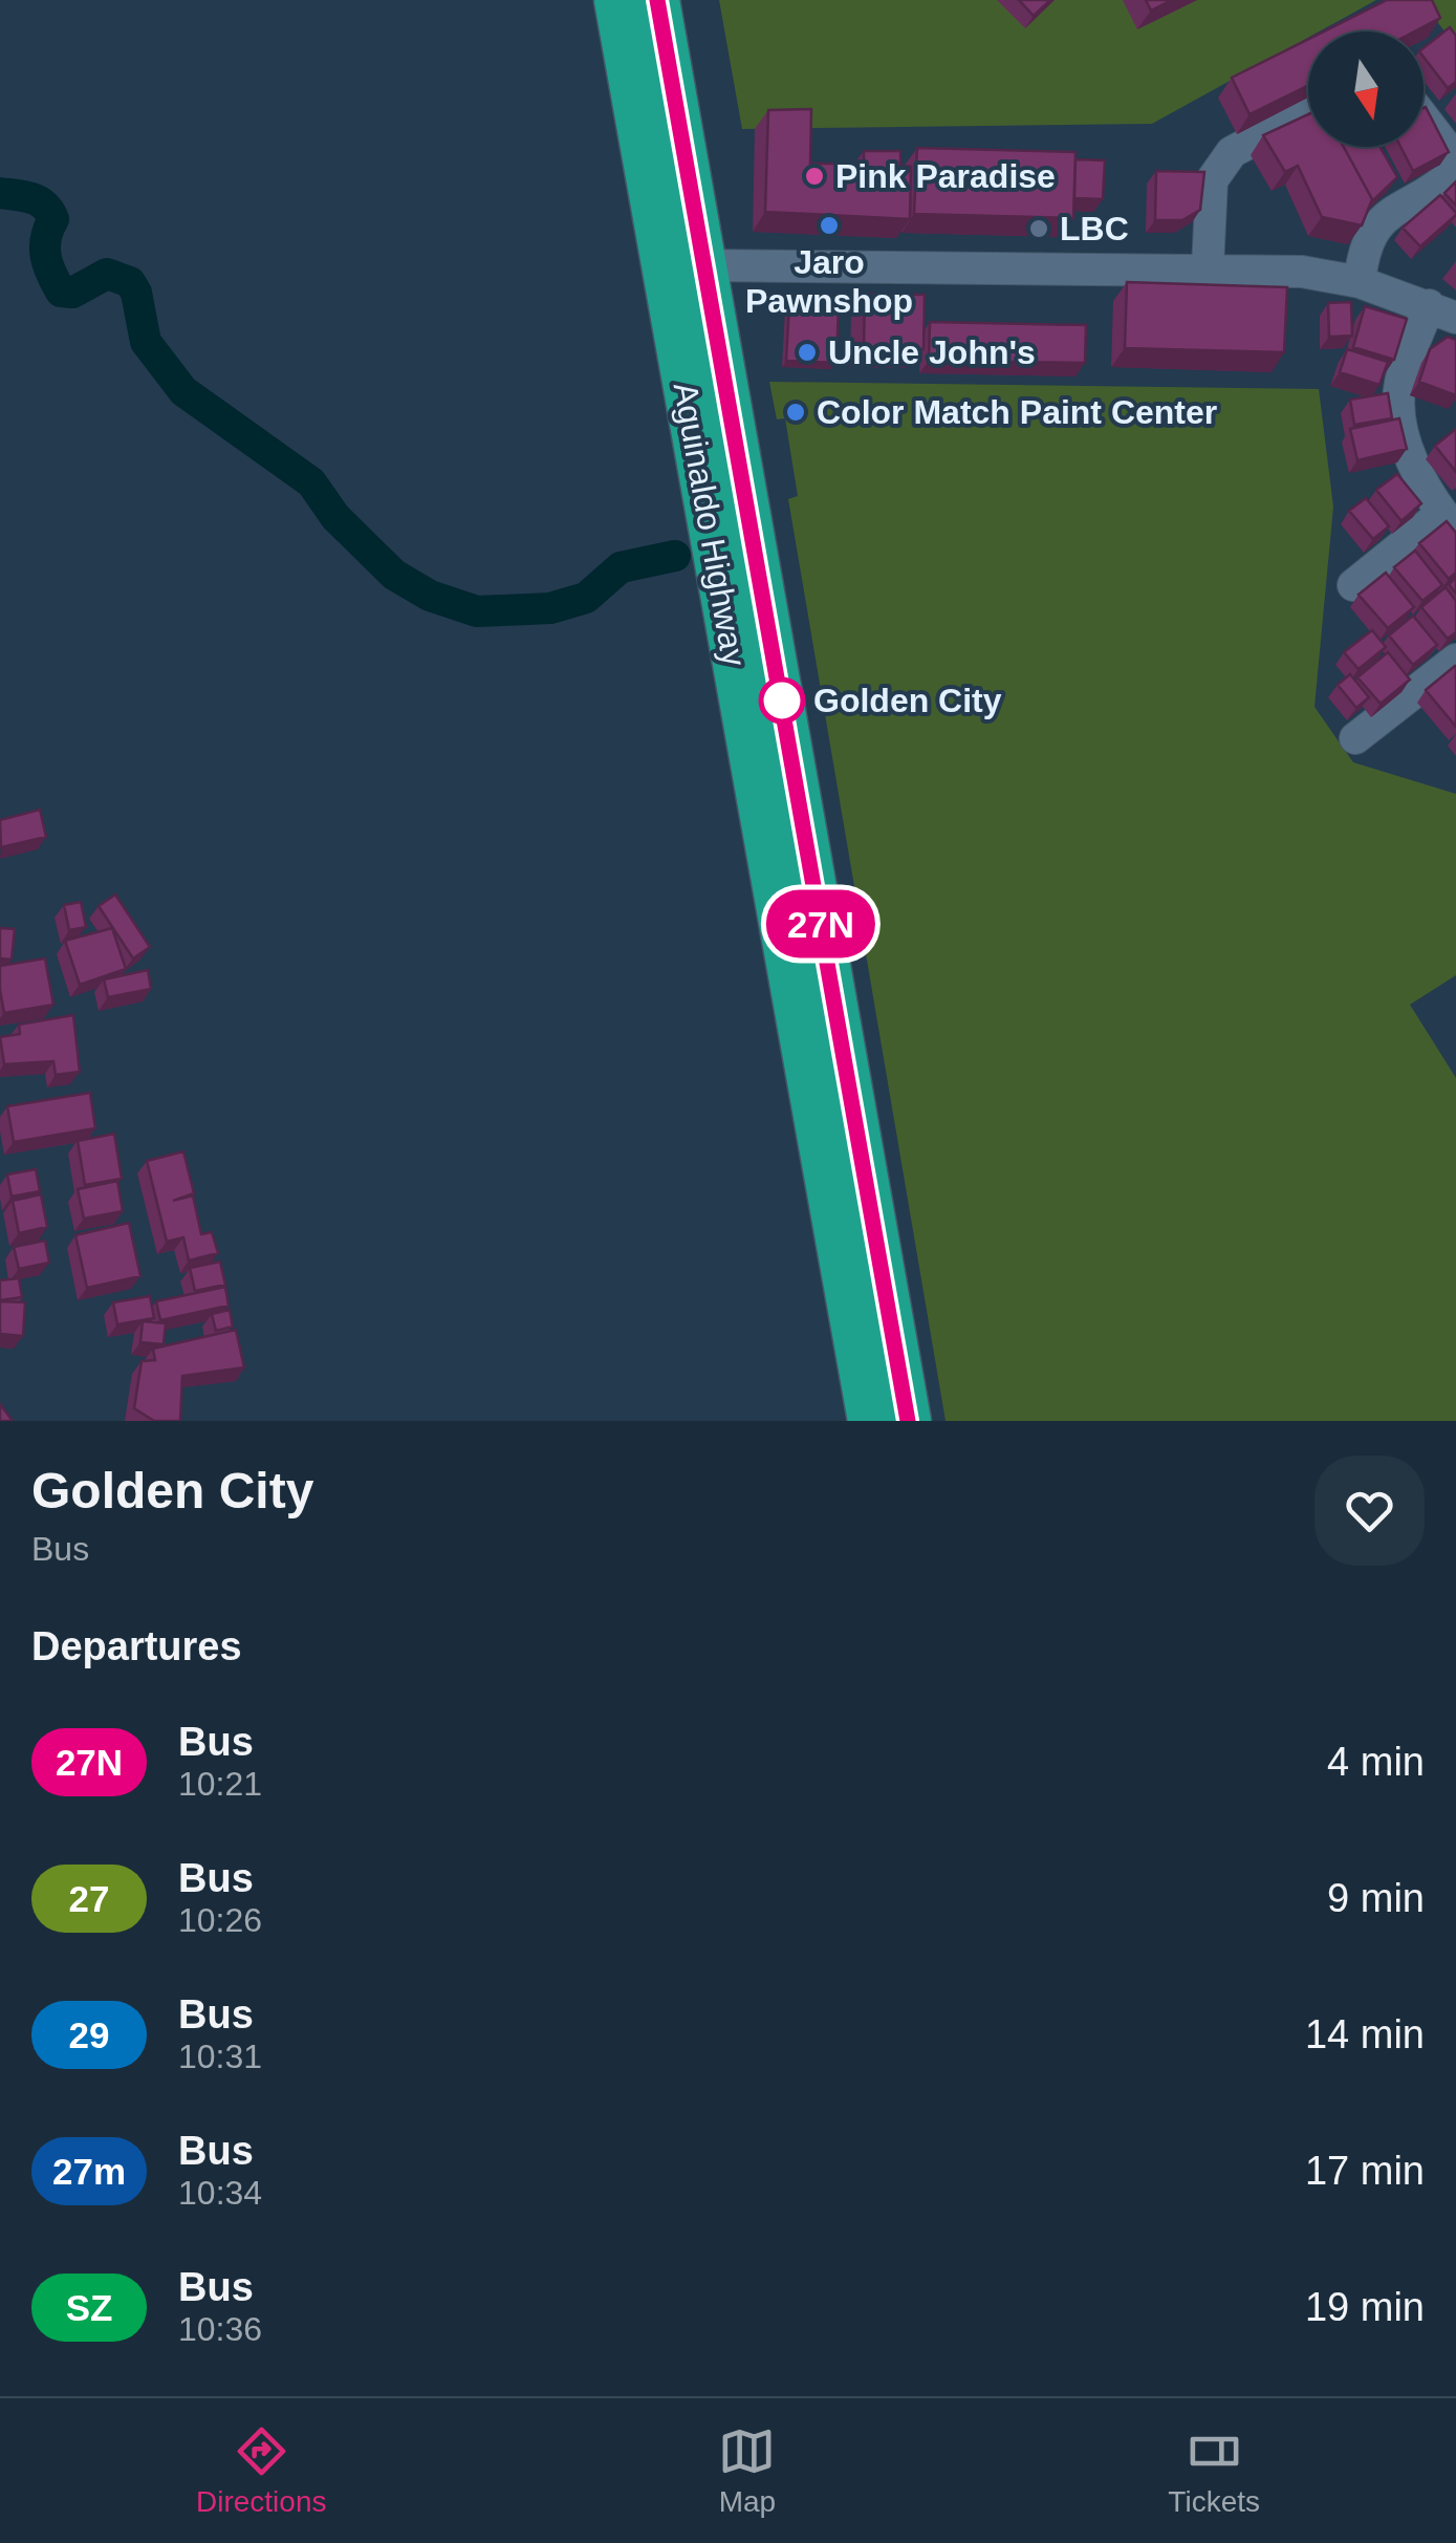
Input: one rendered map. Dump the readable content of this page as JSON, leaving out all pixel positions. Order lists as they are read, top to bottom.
{
  "streets": {
    "highway": ["Aguinaldo Highway"]
  },
  "places": [
    "Pink Paradise",
    "Jaro Pawnshop",
    "LBC",
    "Uncle John's",
    "Color Match Paint Center",
    "Golden City"
  ],
  "lines": ["bus line 27N"],
  "north": "bottom",
  "page": {
    "on_map": "27N",
    "heading": [
      ["Golden City", "Bus"],
      "Departures"
    ],
    "list": [
      {
        "mark": "27N",
        "name": "Bus",
        "note": "10:21",
        "value": "4 min"
      },
      {
        "mark": "27",
        "name": "Bus",
        "note": "10:26",
        "value": "9 min"
      },
      {
        "mark": "29",
        "name": "Bus",
        "note": "10:31",
        "value": "14 min"
      },
      {
        "mark": "27m",
        "name": "Bus",
        "note": "10:34",
        "value": "17 min"
      },
      {
        "mark": "SZ",
        "name": "Bus",
        "note": "10:36",
        "value": "19 min"
      }
    ],
    "tabs": ["Directions", "Map", "Tickets"]
  }
}
